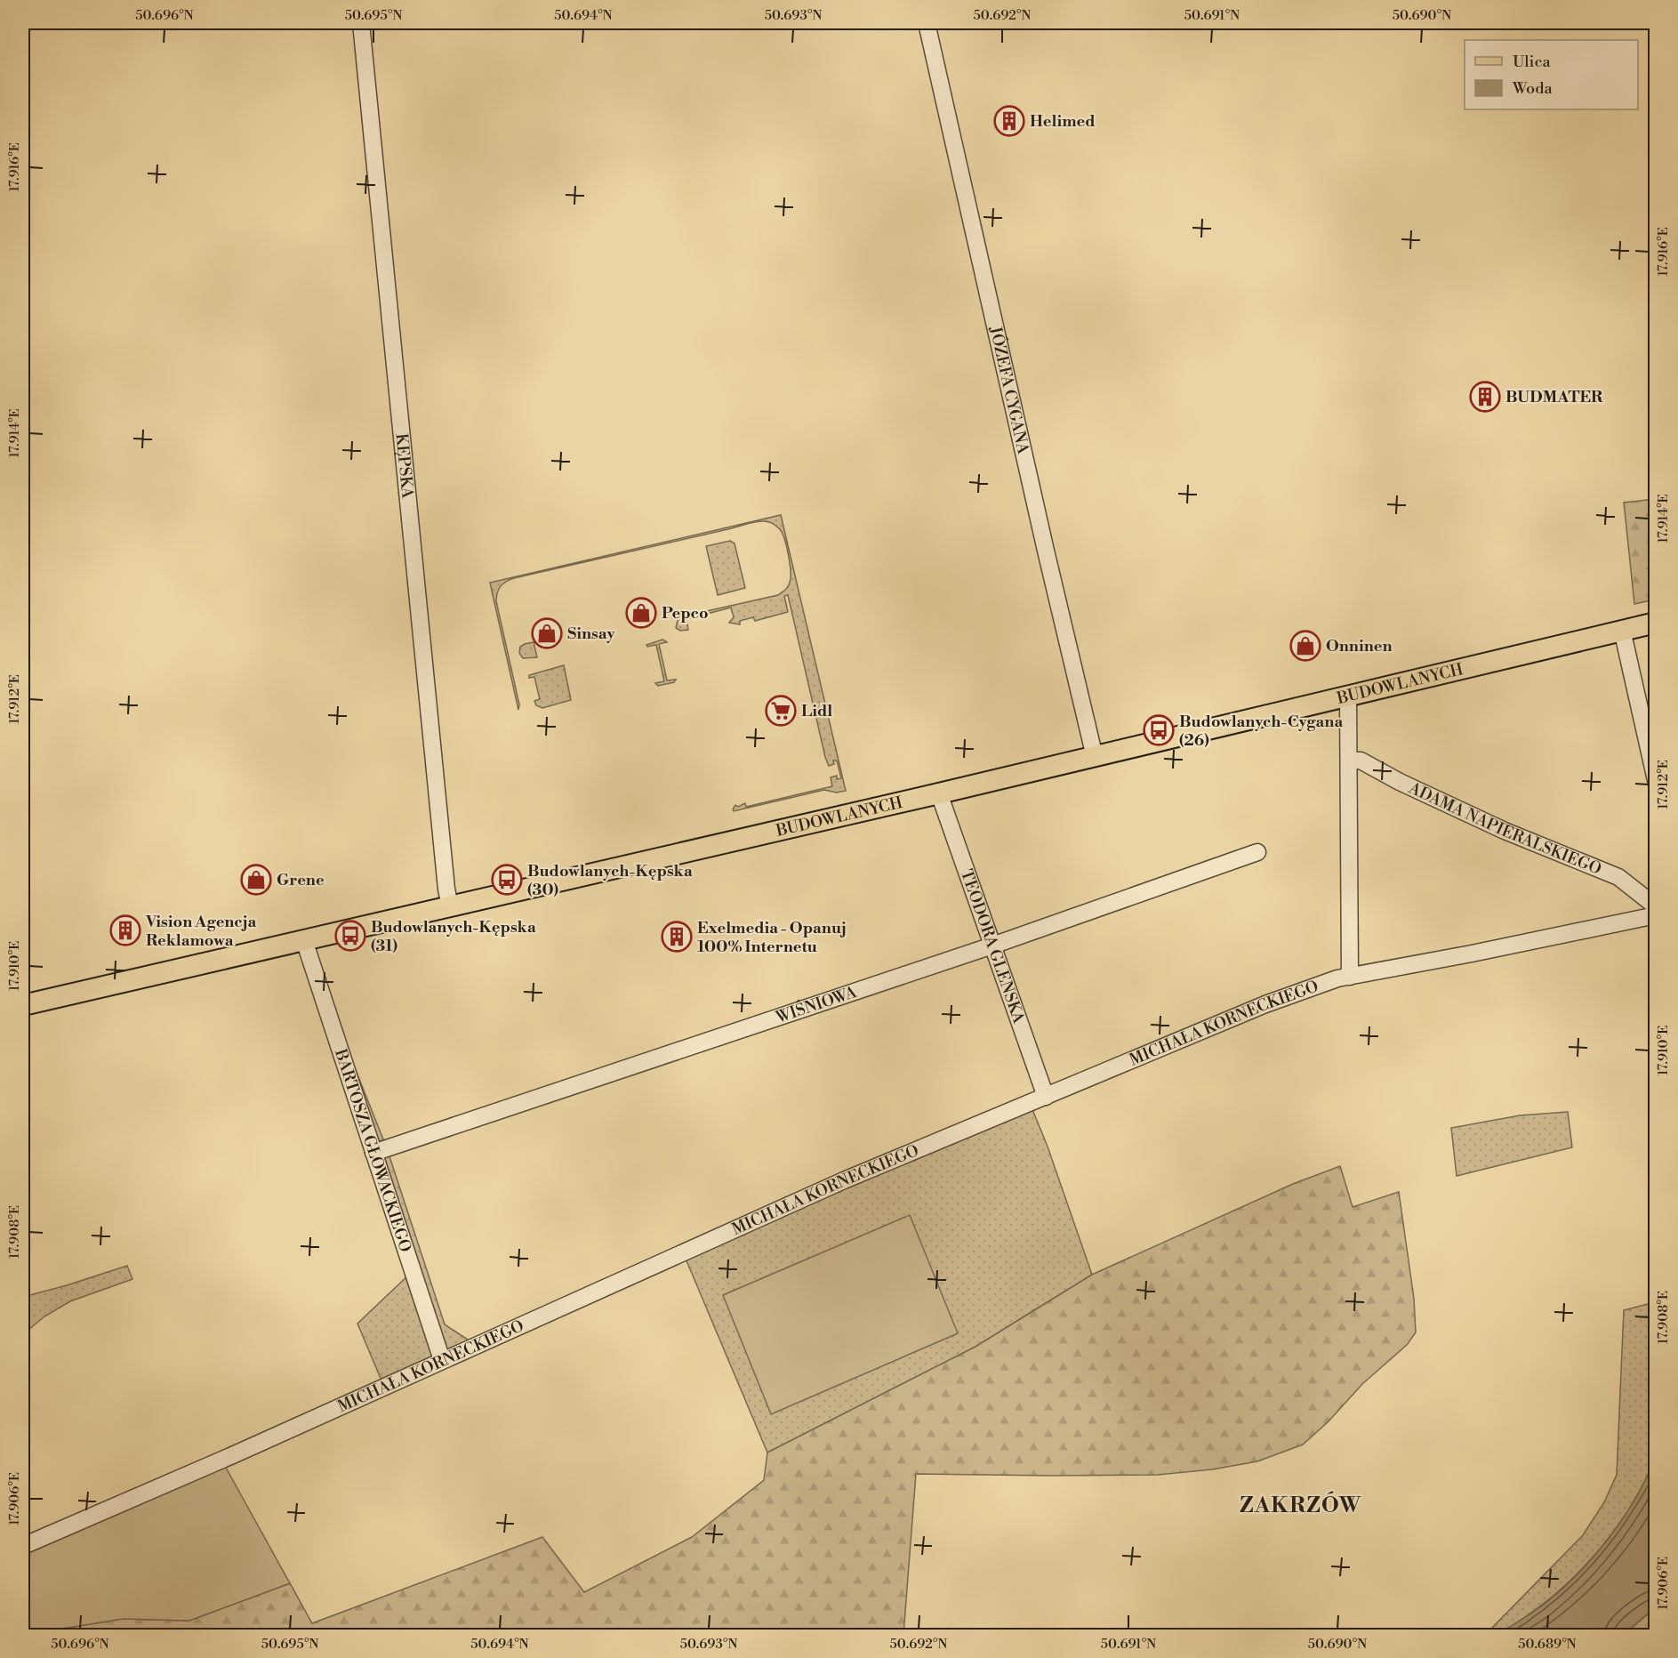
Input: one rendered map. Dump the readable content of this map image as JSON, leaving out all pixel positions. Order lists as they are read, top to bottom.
{
  "streets": {
    "main road": ["BUDOWLANYCH"],
    "street": [
      "JÓZEFA CYGANA",
      "KĘPSKA",
      "ADAMA NAPIERALSKIEGO",
      "TEODORA GLENSKA",
      "WIŚNIOWA",
      "MICHAŁA KORNECKIEGO",
      "BARTOSZA GŁOWACKIEGO"
    ]
  },
  "crossings": [
    ["JÓZEFA CYGANA", "BUDOWLANYCH"],
    ["KĘPSKA", "BUDOWLANYCH"],
    ["BUDOWLANYCH", "TEODORA GLENSKA"],
    ["BUDOWLANYCH", "BARTOSZA GŁOWACKIEGO"],
    ["TEODORA GLENSKA", "WIŚNIOWA"],
    ["TEODORA GLENSKA", "MICHAŁA KORNECKIEGO"],
    ["WIŚNIOWA", "BARTOSZA GŁOWACKIEGO"],
    ["MICHAŁA KORNECKIEGO", "BARTOSZA GŁOWACKIEGO"]
  ],
  "districts": ["ZAKRZÓW"],
  "places": {
    "building": [
      "Helimed",
      "BUDMATER",
      "Vision Agencja Reklamowa",
      "Exelmedia - Opanuj 100% Internetu"
    ],
    "shop": [
      "Pepco",
      "Sinsay",
      "Onninen",
      "Grene"
    ],
    "supermarket": ["Lidl"],
    "bus stop": ["Budowlanych-Cygana (26)", "Budowlanych-Kępska (30)", "Budowlanych-Kępska (31)"]
  },
  "legend": ["Ulica", "Woda"],
  "coordinates": [
    "50.696°N",
    "50.695°N",
    "50.694°N",
    "50.693°N",
    "50.692°N",
    "50.691°N",
    "50.690°N",
    "17.916°E",
    "17.914°E",
    "17.912°E",
    "17.910°E",
    "17.908°E",
    "17.906°E",
    "50.689°N"
  ]
}
